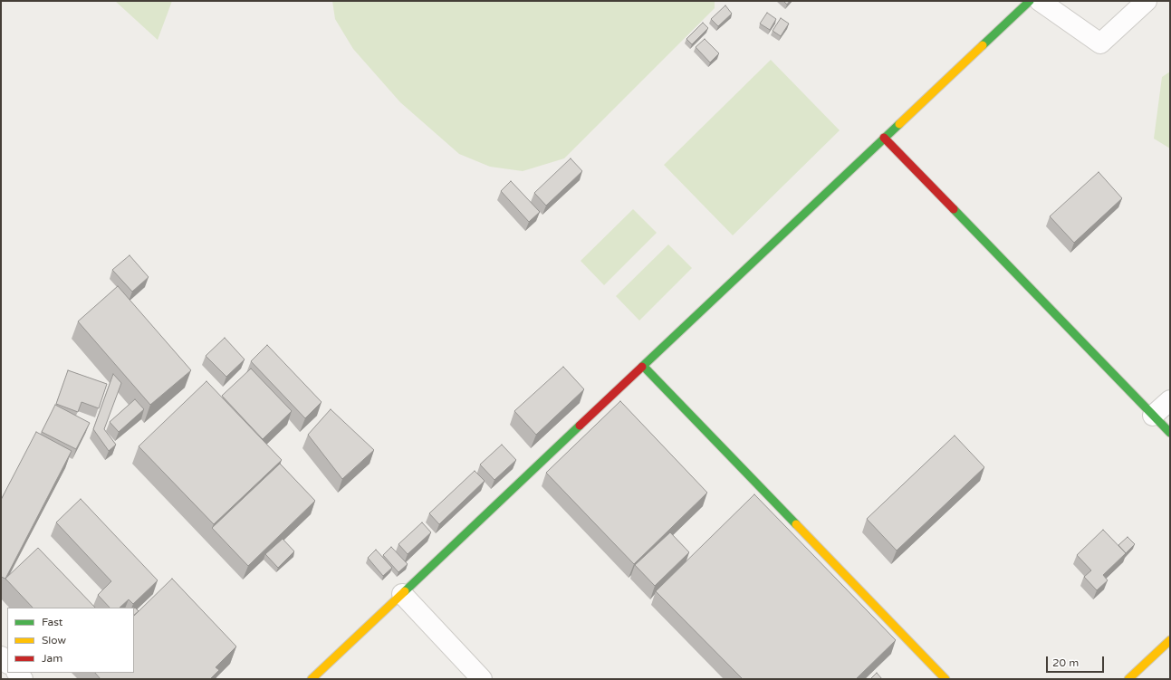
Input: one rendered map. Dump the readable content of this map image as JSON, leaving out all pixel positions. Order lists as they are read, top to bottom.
{
  "legend": ["Fast", "Slow", "Jam"],
  "scale_bar": "20 m"
}
